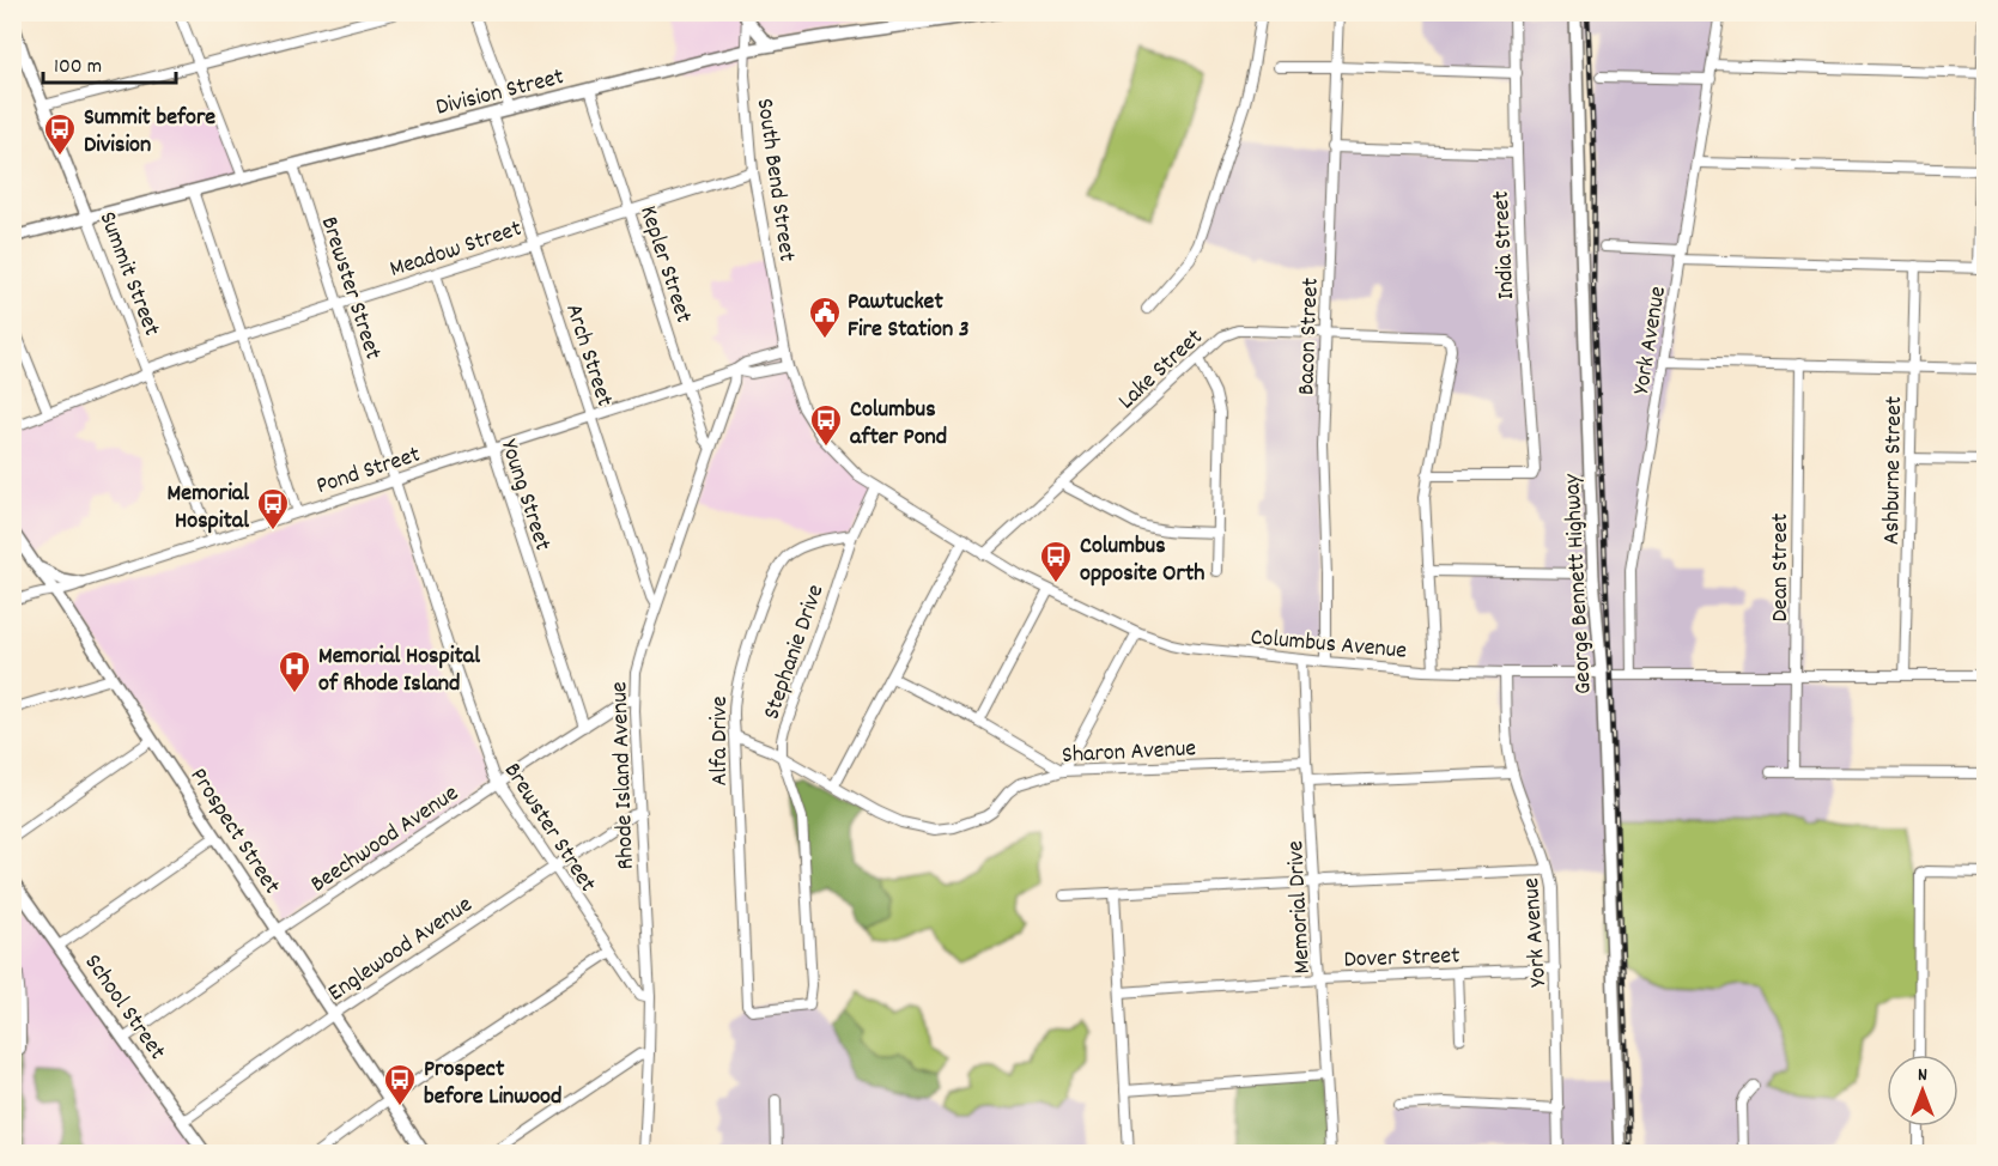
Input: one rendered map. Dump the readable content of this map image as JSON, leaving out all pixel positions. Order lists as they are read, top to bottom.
{
  "streets": {
    "main road": [
      "Division Street",
      "Summit Street",
      "George Bennett Highway",
      "Prospect Street",
      "School Street"
    ],
    "street": [
      "South Bend Street",
      "India Street",
      "Meadow Street",
      "Kepler Street",
      "Brewster Street",
      "Bacon Street",
      "York Avenue",
      "Arch Street",
      "Lake Street",
      "Pond Street",
      "Ashburne Street",
      "Young Street",
      "Dean Street",
      "Columbus Avenue",
      "Stephanie Drive",
      "Alfa Drive",
      "Sharon Avenue",
      "Rhode Island Avenue",
      "Beechwood Avenue",
      "Memorial Drive",
      "Englewood Avenue",
      "Dover Street"
    ]
  },
  "crossings": [
    ["Division Street", "South Bend Street"],
    ["Division Street", "Kepler Street"],
    ["Division Street", "Summit Street"],
    ["Division Street", "Brewster Street"],
    ["Division Street", "Arch Street"],
    ["South Bend Street", "Meadow Street"],
    ["South Bend Street", "Pond Street"],
    ["South Bend Street", "Columbus Avenue"],
    ["India Street", "Lake Street"],
    ["Meadow Street", "Kepler Street"],
    ["Meadow Street", "Summit Street"],
    ["Meadow Street", "Brewster Street"],
    ["Meadow Street", "Arch Street"],
    ["Meadow Street", "Young Street"],
    ["Kepler Street", "Pond Street"],
    ["Kepler Street", "Rhode Island Avenue"],
    ["Summit Street", "Pond Street"],
    ["Brewster Street", "Pond Street"],
    ["Brewster Street", "Rhode Island Avenue"],
    ["Brewster Street", "Beechwood Avenue"],
    ["Brewster Street", "Englewood Avenue"],
    ["Bacon Street", "Lake Street"],
    ["Bacon Street", "Columbus Avenue"],
    ["York Avenue", "Columbus Avenue"],
    ["York Avenue", "Dover Street"],
    ["Arch Street", "Pond Street"],
    ["Arch Street", "Rhode Island Avenue"],
    ["Lake Street", "Columbus Avenue"],
    ["Pond Street", "Young Street"],
    ["Pond Street", "Columbus Avenue"],
    ["Pond Street", "Rhode Island Avenue"],
    ["Pond Street", "Prospect Street"],
    ["Ashburne Street", "Columbus Avenue"],
    ["Young Street", "Beechwood Avenue"],
    ["Dean Street", "Columbus Avenue"],
    ["George Bennett Highway", "Columbus Avenue"],
    ["Columbus Avenue", "Stephanie Drive"],
    ["Columbus Avenue", "Memorial Drive"],
    ["Stephanie Drive", "Alfa Drive"],
    ["Stephanie Drive", "Sharon Avenue"],
    ["Alfa Drive", "Sharon Avenue"],
    ["Sharon Avenue", "Memorial Drive"],
    ["Rhode Island Avenue", "Beechwood Avenue"],
    ["Rhode Island Avenue", "Englewood Avenue"],
    ["Prospect Street", "Beechwood Avenue"],
    ["Prospect Street", "Englewood Avenue"],
    ["Beechwood Avenue", "School Street"],
    ["Memorial Drive", "Dover Street"],
    ["Englewood Avenue", "School Street"]
  ],
  "places": {
    "bus stop": [
      "Summit before Division",
      "Columbus after Pond",
      "Memorial Hospital",
      "Columbus opposite Orth",
      "Prospect before Linwood"
    ],
    "public building": ["Pawtucket Fire Station 3"],
    "hospital": ["Memorial Hospital of Rhode Island"]
  },
  "scale_bar": "100 m",
  "north": "top"
}
